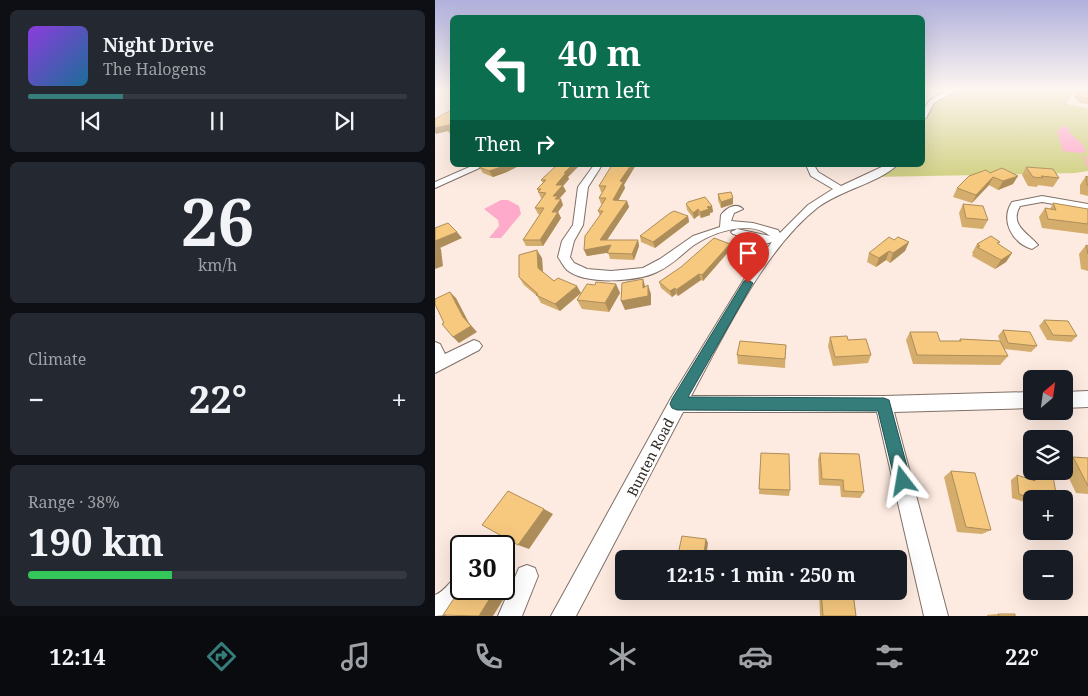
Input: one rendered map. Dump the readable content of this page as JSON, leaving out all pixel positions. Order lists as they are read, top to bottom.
{
  "streets": {
    "street": ["Bunten Road"]
  },
  "north": "top right",
  "page": {
    "turn": ["40 m", "Turn left"],
    "song": ["Night Drive", "The Halogens"],
    "then": "Then",
    "tile": [
      ["26", "km/h"],
      "Climate",
      ["Range · 38%", "190 km"]
    ],
    "map_buttons": ["+", "−"],
    "heat": ["−", "22°", "+"],
    "limit": "30",
    "trip": "12:15 · 1 min · 250 m",
    "tabs": ["12:14", "22°"]
  }
}
